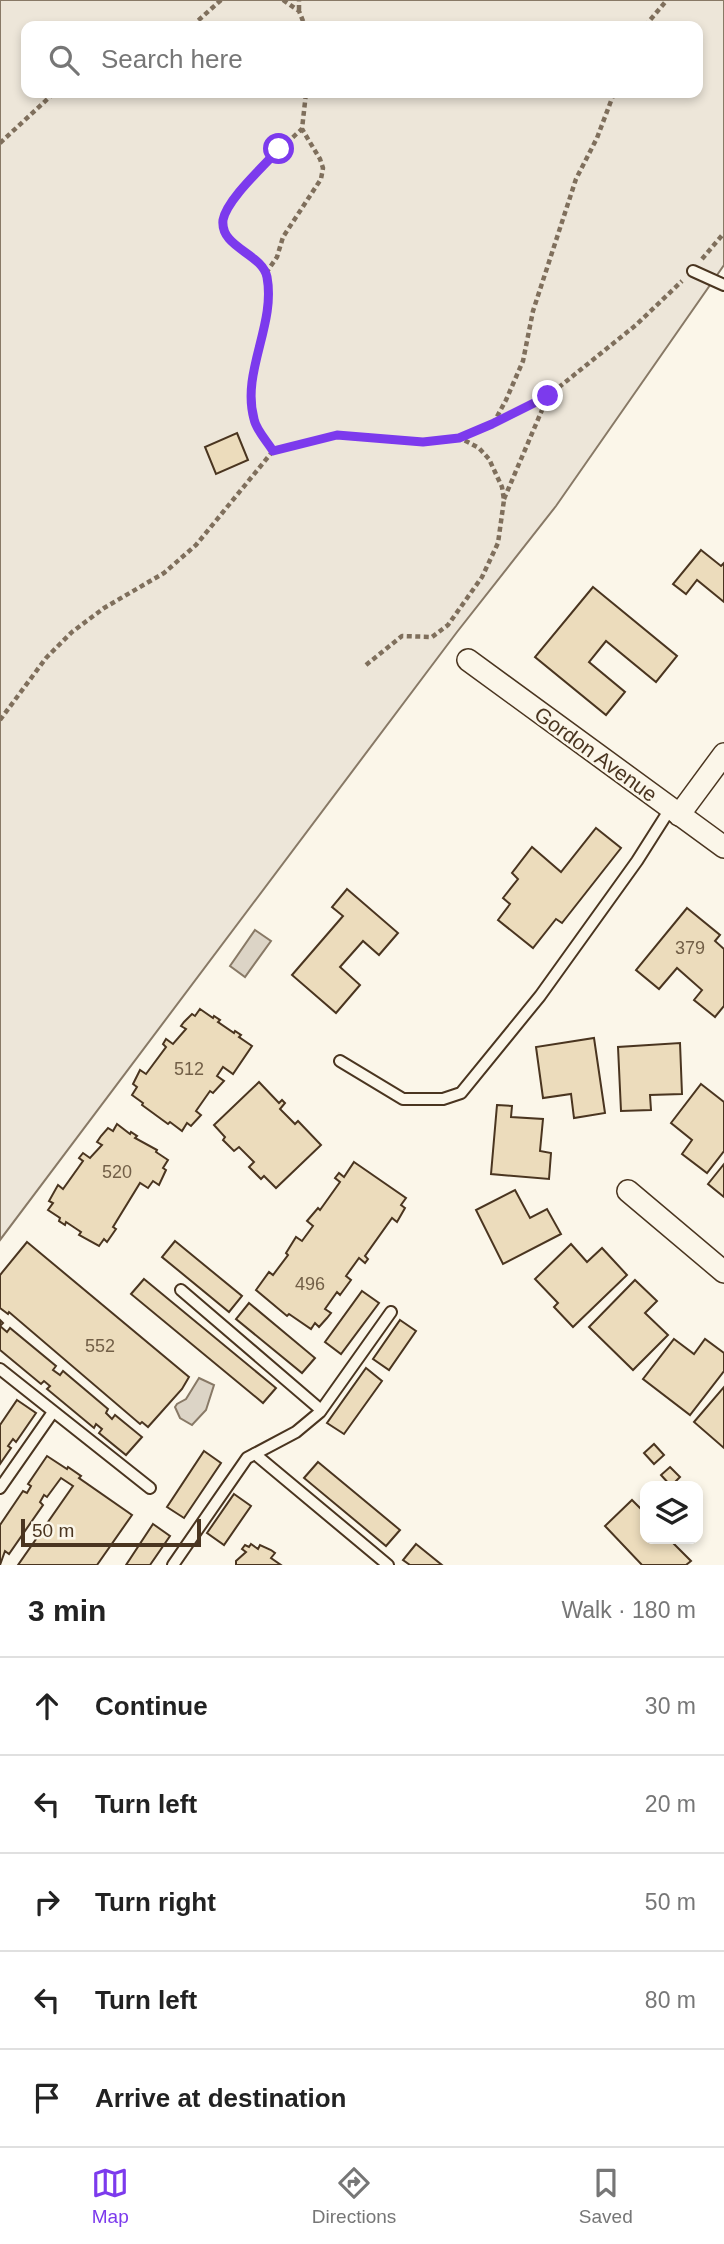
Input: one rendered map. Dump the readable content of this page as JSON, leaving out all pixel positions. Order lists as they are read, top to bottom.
{
  "streets": {
    "street": ["Gordon Avenue"]
  },
  "house_numbers": [
    "379",
    "512",
    "520",
    "496",
    "552"
  ],
  "scale_bar": "50 m",
  "page": {
    "search": "Search here",
    "scale": "50 m",
    "heading": ["3 min", "Walk · 180 m"],
    "list": [
      ["Continue", "30 m"],
      ["Turn left", "20 m"],
      ["Turn right", "50 m"],
      ["Turn left", "80 m"],
      "Arrive at destination"
    ],
    "nav": ["Map", "Directions", "Saved"]
  }
}
